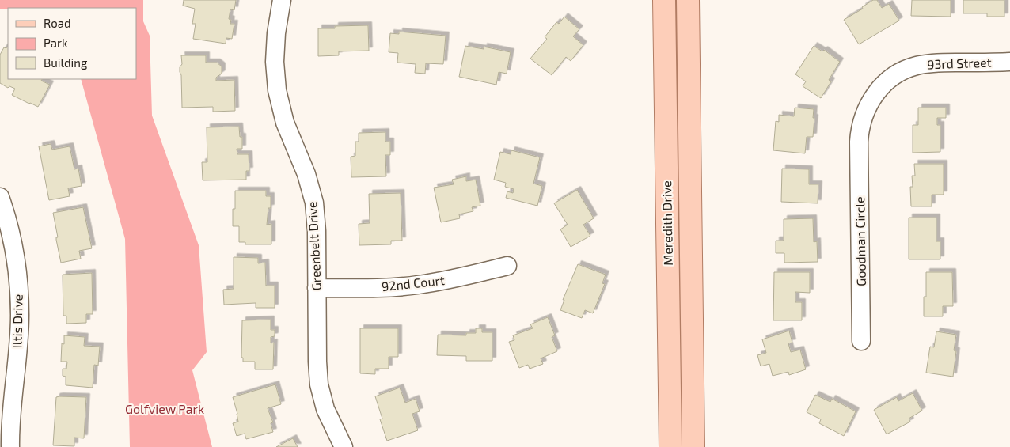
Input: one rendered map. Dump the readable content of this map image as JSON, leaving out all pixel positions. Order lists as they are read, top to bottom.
{
  "streets": {
    "main road": ["Meredith Drive"],
    "street": [
      "93rd Street",
      "Goodman Circle",
      "Greenbelt Drive",
      "92nd Court",
      "Iltis Drive"
    ]
  },
  "crossings": [
    ["93rd Street", "Goodman Circle"],
    ["Greenbelt Drive", "92nd Court"]
  ],
  "parks": ["Golfview Park"],
  "legend": ["Road", "Park", "Building"]
}
